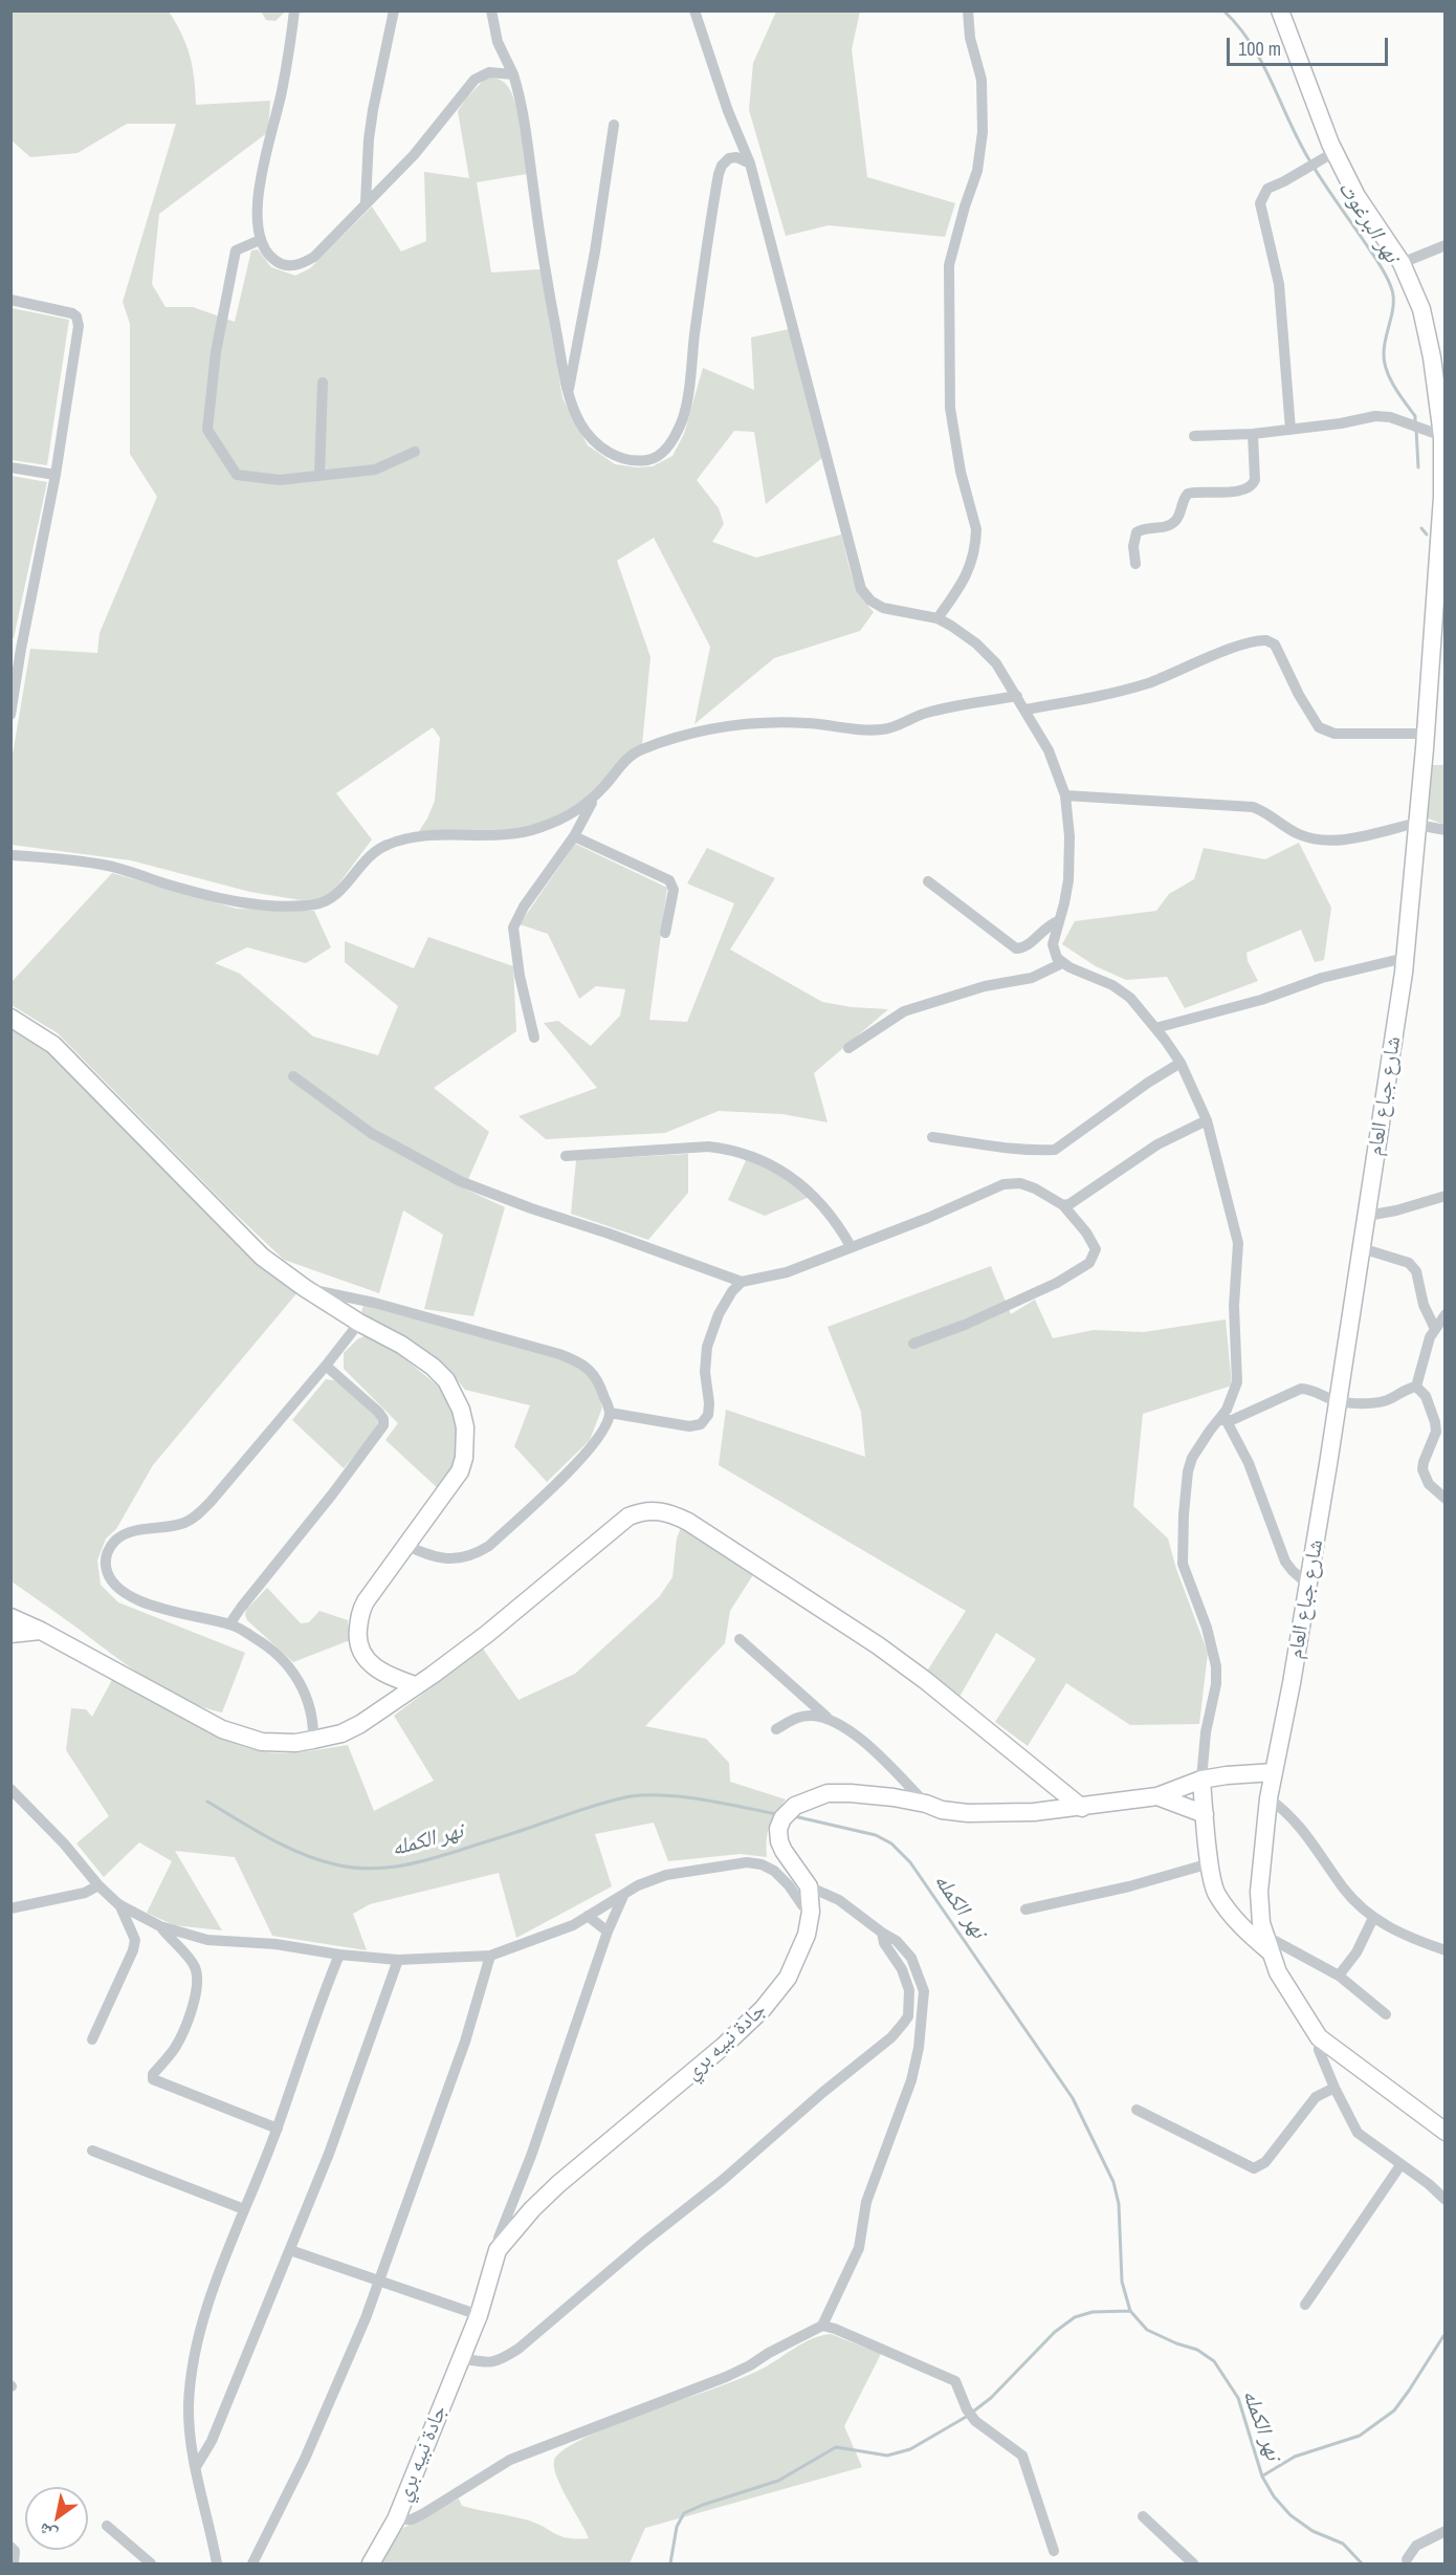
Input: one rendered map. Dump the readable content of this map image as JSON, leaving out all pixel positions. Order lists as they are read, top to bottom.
{
  "streets": {
    "street": ["شارع جباع العام", "جادة نبيه بري"]
  },
  "water": ["نهر البرغوت", "نهر الكمله"],
  "scale_bar": "100 m",
  "north": "bottom left"
}
